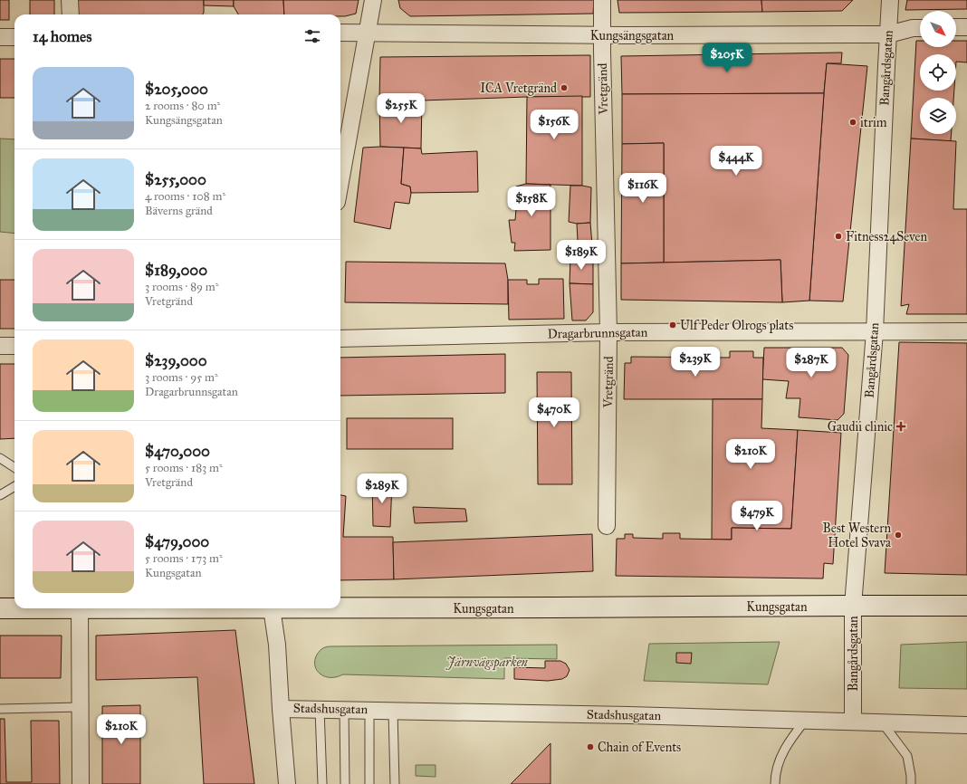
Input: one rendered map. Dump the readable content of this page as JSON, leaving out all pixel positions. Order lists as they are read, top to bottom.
{
  "streets": {
    "main road": ["Kungsgatan"],
    "street": [
      "Kungsängsgatan",
      "Bangårdsgatan",
      "Vretgränd",
      "Dragarbrunnsgatan",
      "Stadshusgatan"
    ]
  },
  "crossings": [
    ["Kungsängsgatan", "Bangårdsgatan"],
    ["Kungsängsgatan", "Vretgränd"],
    ["Bangårdsgatan", "Dragarbrunnsgatan"],
    ["Bangårdsgatan", "Kungsgatan"],
    ["Bangårdsgatan", "Stadshusgatan"],
    ["Vretgränd", "Dragarbrunnsgatan"]
  ],
  "parks": ["Järnvägsparken"],
  "places": {
    "other": [
      "ICA Vretgränd",
      "itrim",
      "Fitness24Seven",
      "Ulf Peder Olrogs plats",
      "Best Western Hotel Svava",
      "Chain of Events"
    ],
    "health": ["Gaudii clinic"]
  },
  "north": "bottom right",
  "page": {
    "heading": "14 homes",
    "price": [
      "$205K",
      "$255K",
      "$156K",
      "$444K",
      "$116K",
      "$158K",
      "$189K",
      "$239K",
      "$287K",
      "$470K",
      "$210K",
      "$289K",
      "$479K",
      "$210K"
    ],
    "list": [
      {
        "name": "$205,000",
        "note": "2 rooms · 80 m² · Kungsängsgatan"
      },
      {
        "name": "$255,000",
        "note": "4 rooms · 108 m² · Bäverns gränd"
      },
      {
        "name": "$189,000",
        "note": "3 rooms · 89 m² · Vretgränd"
      },
      {
        "name": "$239,000",
        "note": "3 rooms · 95 m² · Dragarbrunnsgatan"
      },
      {
        "name": "$470,000",
        "note": "5 rooms · 183 m² · Vretgränd"
      },
      {
        "name": "$479,000",
        "note": "5 rooms · 173 m² · Kungsgatan"
      }
    ]
  }
}
